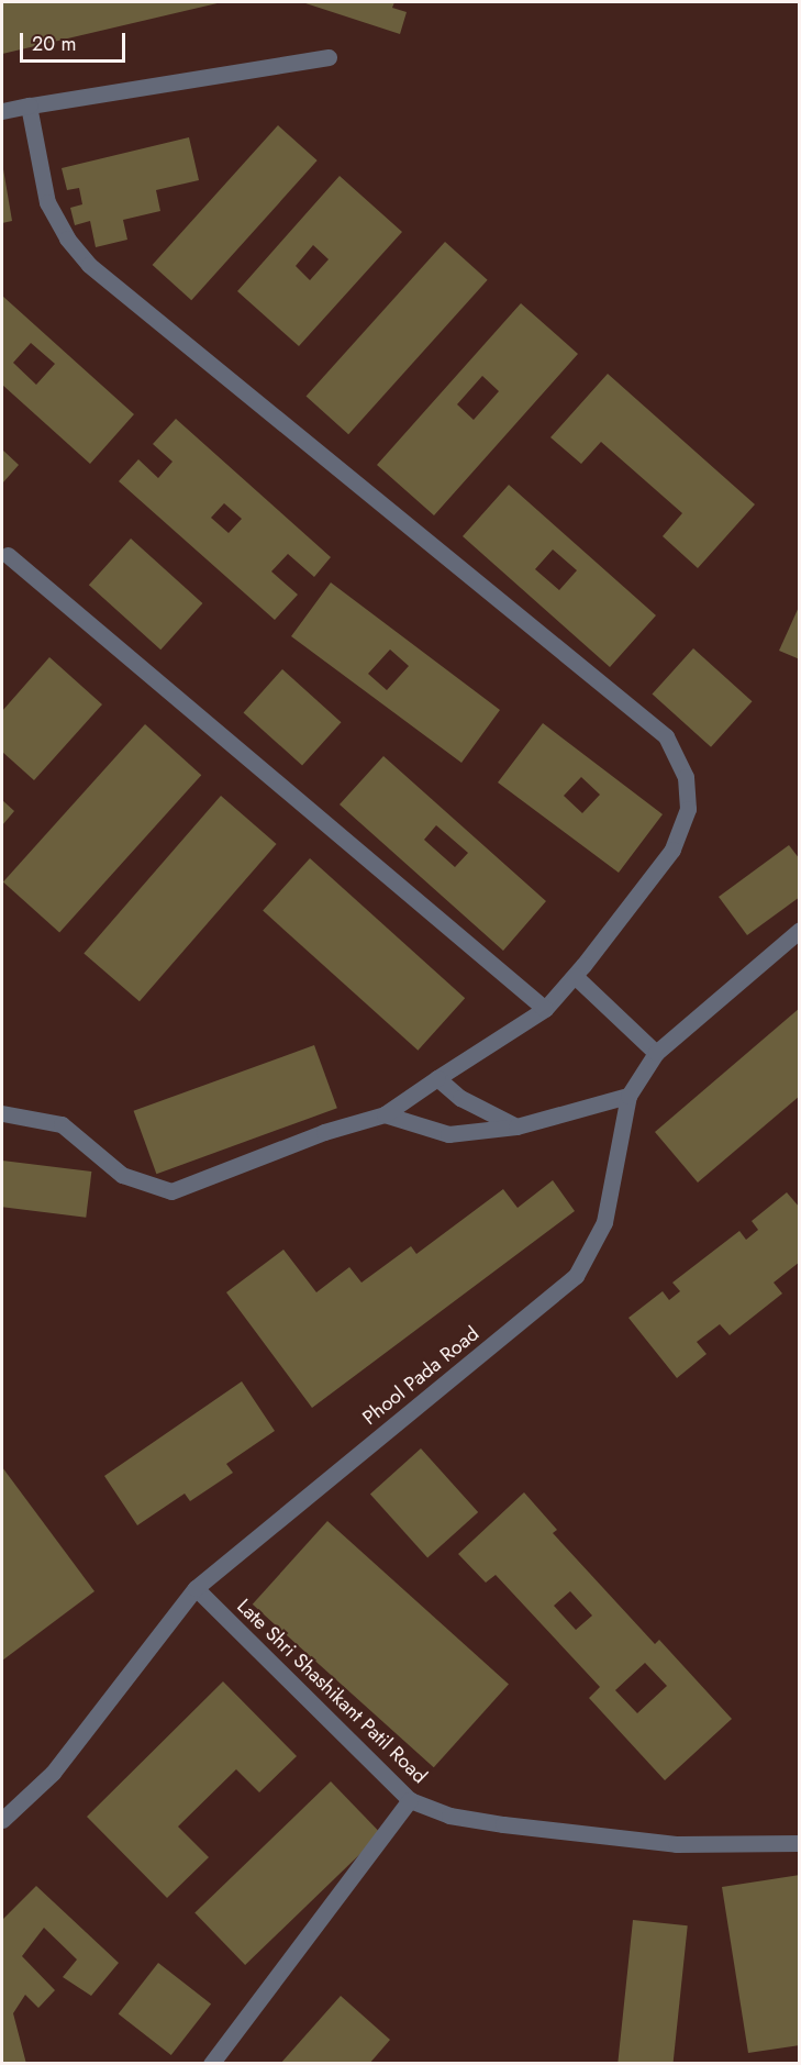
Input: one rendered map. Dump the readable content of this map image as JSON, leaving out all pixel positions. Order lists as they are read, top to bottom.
{
  "streets": {
    "street": ["Phool Pada Road", "Late Shri Shashikant Patil Road"]
  },
  "crossings": [
    ["Phool Pada Road", "Late Shri Shashikant Patil Road"]
  ],
  "scale_bar": "20 m"
}
